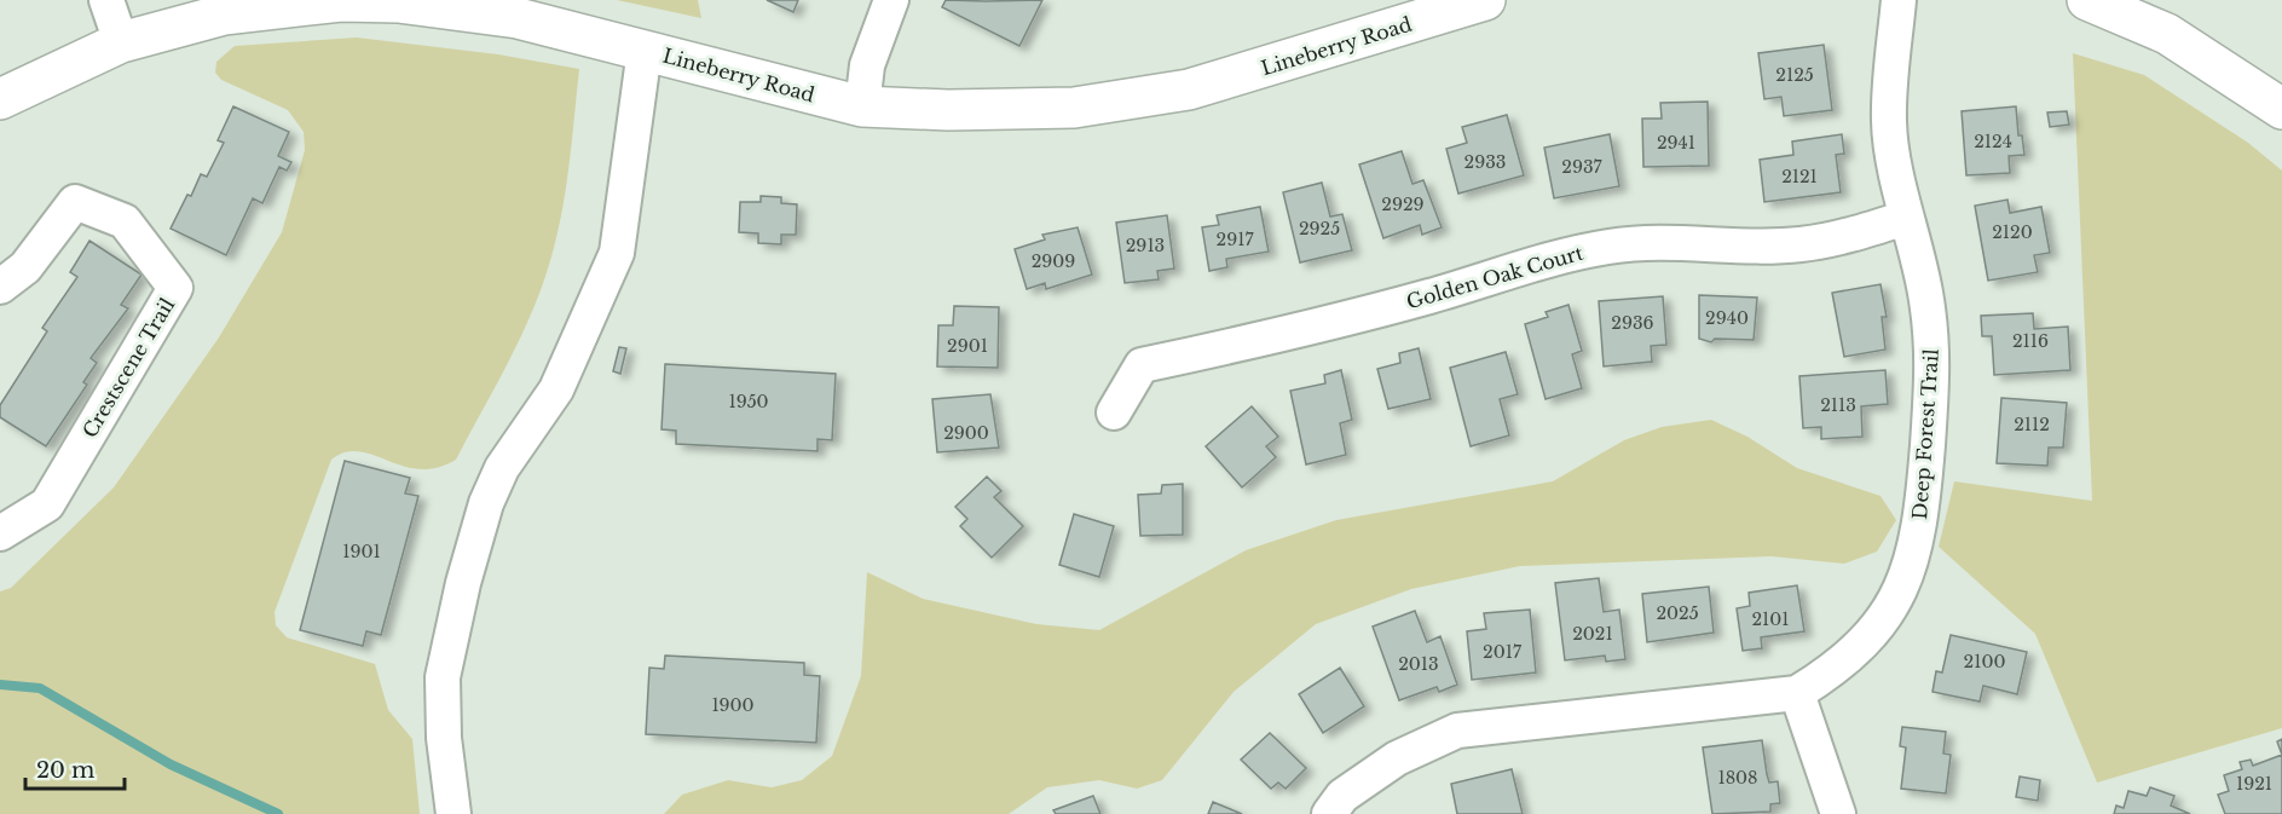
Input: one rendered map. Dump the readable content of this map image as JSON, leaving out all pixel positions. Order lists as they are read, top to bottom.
{
  "streets": {
    "street": [
      "Lineberry Road",
      "Golden Oak Court",
      "Crestscene Trail",
      "Deep Forest Trail"
    ]
  },
  "crossings": [
    ["Golden Oak Court", "Deep Forest Trail"]
  ],
  "house_numbers": [
    "2125",
    "2124",
    "2941",
    "2933",
    "2937",
    "2121",
    "2929",
    "2925",
    "2120",
    "2917",
    "2913",
    "2909",
    "2940",
    "2936",
    "2116",
    "2901",
    "1950",
    "2113",
    "2112",
    "2900",
    "1901",
    "2025",
    "2101",
    "2021",
    "2017",
    "2100",
    "2013",
    "1900",
    "1808",
    "1921"
  ],
  "scale_bar": "20 m"
}
